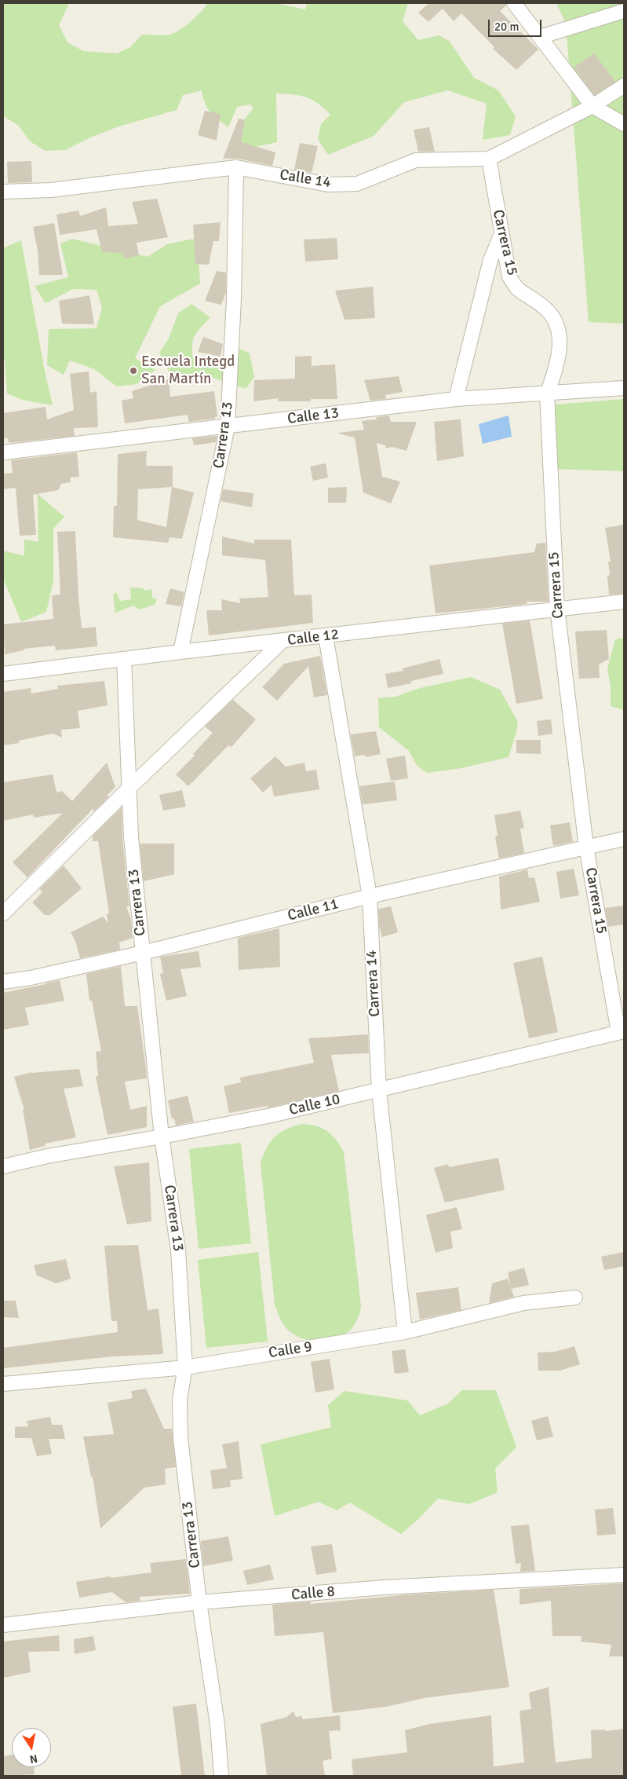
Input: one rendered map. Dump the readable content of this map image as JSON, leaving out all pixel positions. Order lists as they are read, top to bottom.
{
  "streets": {
    "street": [
      "Calle 14",
      "Carrera 15",
      "Calle 13",
      "Carrera 13",
      "Calle 12",
      "Calle 11",
      "Carrera 14",
      "Calle 10",
      "Calle 9",
      "Calle 8"
    ]
  },
  "crossings": [
    ["Calle 14", "Carrera 15"],
    ["Calle 14", "Carrera 13"],
    ["Carrera 15", "Calle 13"],
    ["Carrera 15", "Calle 12"],
    ["Carrera 15", "Calle 11"],
    ["Carrera 15", "Calle 10"],
    ["Calle 13", "Carrera 13"],
    ["Carrera 13", "Calle 12"],
    ["Carrera 13", "Calle 11"],
    ["Carrera 13", "Calle 10"],
    ["Carrera 13", "Calle 9"],
    ["Carrera 13", "Calle 8"],
    ["Calle 12", "Carrera 14"],
    ["Calle 11", "Carrera 14"],
    ["Carrera 14", "Calle 10"],
    ["Carrera 14", "Calle 9"]
  ],
  "places": ["Escuela Integd San Martín"],
  "scale_bar": "20 m",
  "north": "bottom"
}
